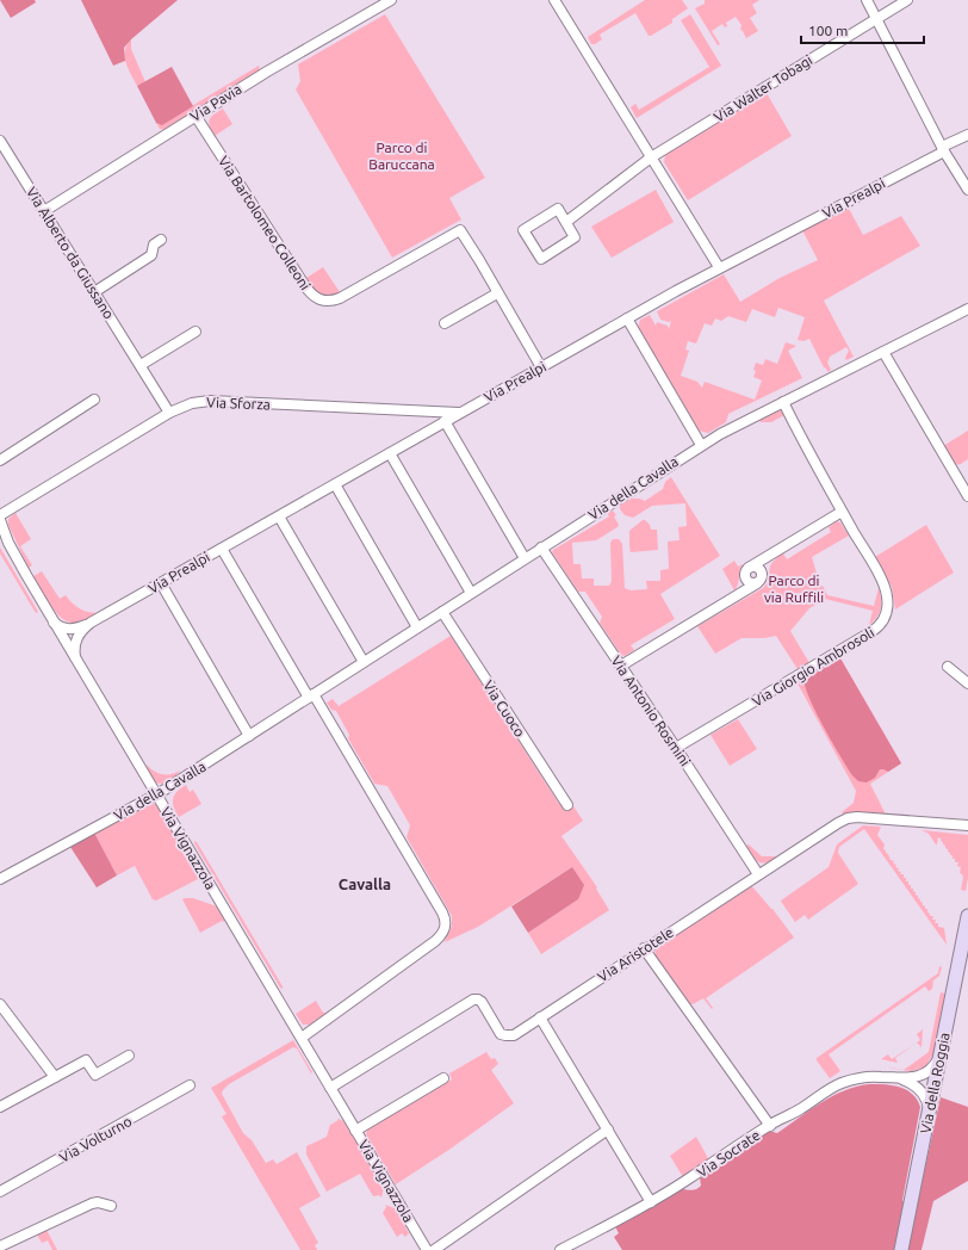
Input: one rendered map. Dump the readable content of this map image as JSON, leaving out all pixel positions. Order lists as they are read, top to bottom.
{
  "streets": {
    "street": [
      "Via Walter Tobagi",
      "Via Pavia",
      "Via Prealpi",
      "Via Bartolomeo Colleoni",
      "Via Alberto da Giussano",
      "Via Sforza",
      "Via della Cavalla",
      "Via Giorgio Ambrosoli",
      "Via Cuoco",
      "Via Antonio Rosmini",
      "Via Vignazzola",
      "Via Aristotele",
      "Via della Roggia",
      "Via Volturno",
      "Via Socrate"
    ]
  },
  "crossings": [
    ["Via Pavia", "Via Bartolomeo Colleoni"],
    ["Via Pavia", "Via Alberto da Giussano"],
    ["Via Prealpi", "Via Bartolomeo Colleoni"],
    ["Via Prealpi", "Via Sforza"],
    ["Via Prealpi", "Via Vignazzola"],
    ["Via Alberto da Giussano", "Via Sforza"],
    ["Via della Cavalla", "Via Giorgio Ambrosoli"],
    ["Via della Cavalla", "Via Cuoco"],
    ["Via della Cavalla", "Via Antonio Rosmini"],
    ["Via della Cavalla", "Via Vignazzola"],
    ["Via Giorgio Ambrosoli", "Via Antonio Rosmini"],
    ["Via Antonio Rosmini", "Via Aristotele"],
    ["Via Vignazzola", "Via Aristotele"]
  ],
  "districts": ["Cavalla"],
  "parks": ["Parco di Baruccana", "Parco di via Ruffili"],
  "scale_bar": "100 m"
}
